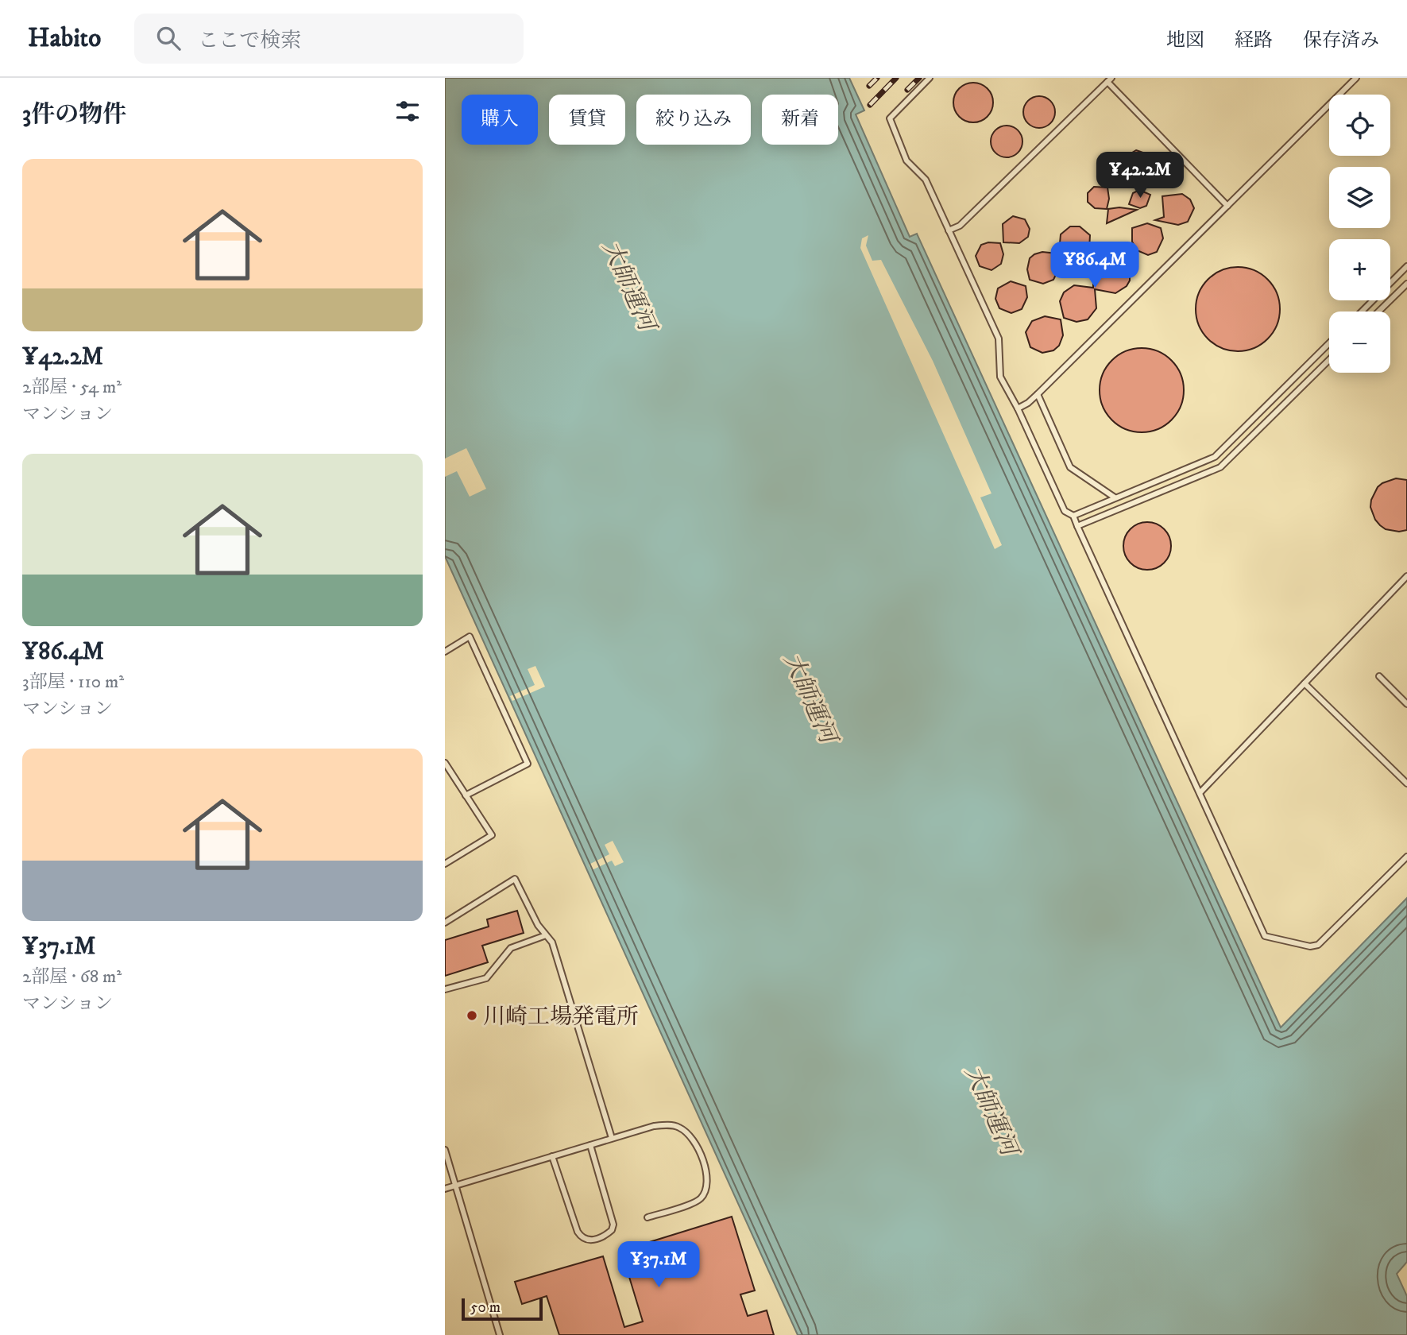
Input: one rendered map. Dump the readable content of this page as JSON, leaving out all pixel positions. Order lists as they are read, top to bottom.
{
  "water": ["大師運河"],
  "places": ["川崎工場発電所"],
  "scale_bar": "50 m",
  "page": {
    "header": "Habito",
    "search": "ここで検索",
    "nav": ["地図", "経路", "保存済み"],
    "heading": "3件の物件",
    "map_buttons": ["+", "−"],
    "chip": [
      "購入",
      "賃貸",
      "絞り込み",
      "新着"
    ],
    "list": [
      {
        "name": "¥42.2M",
        "note": "2部屋 · 54 m² · マンション"
      },
      {
        "name": "¥86.4M",
        "note": "3部屋 · 110 m² · マンション"
      },
      {
        "name": "¥37.1M",
        "note": "2部屋 · 68 m² · マンション"
      }
    ],
    "price": ["¥42.2M", "¥86.4M", "¥37.1M"],
    "scale": "50 m"
  }
}
